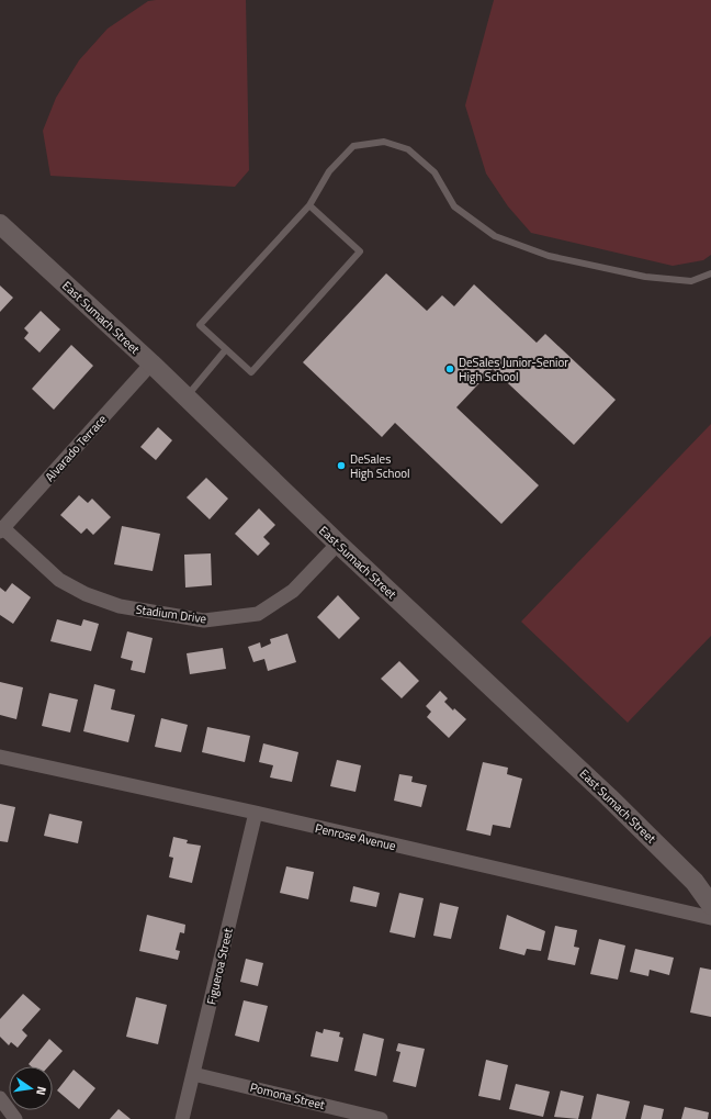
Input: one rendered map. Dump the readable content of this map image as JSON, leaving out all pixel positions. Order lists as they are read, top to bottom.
{
  "streets": {
    "street": [
      "East Sumach Street",
      "Alvarado Terrace",
      "Stadium Drive",
      "Penrose Avenue",
      "Figueroa Street",
      "Pomona Street"
    ]
  },
  "crossings": [
    ["East Sumach Street", "Alvarado Terrace"],
    ["East Sumach Street", "Stadium Drive"],
    ["Alvarado Terrace", "Stadium Drive"],
    ["Penrose Avenue", "Figueroa Street"],
    ["Figueroa Street", "Pomona Street"]
  ],
  "places": ["DeSales Junior-Senior High School", "DeSales High School"],
  "north": "right"
}
